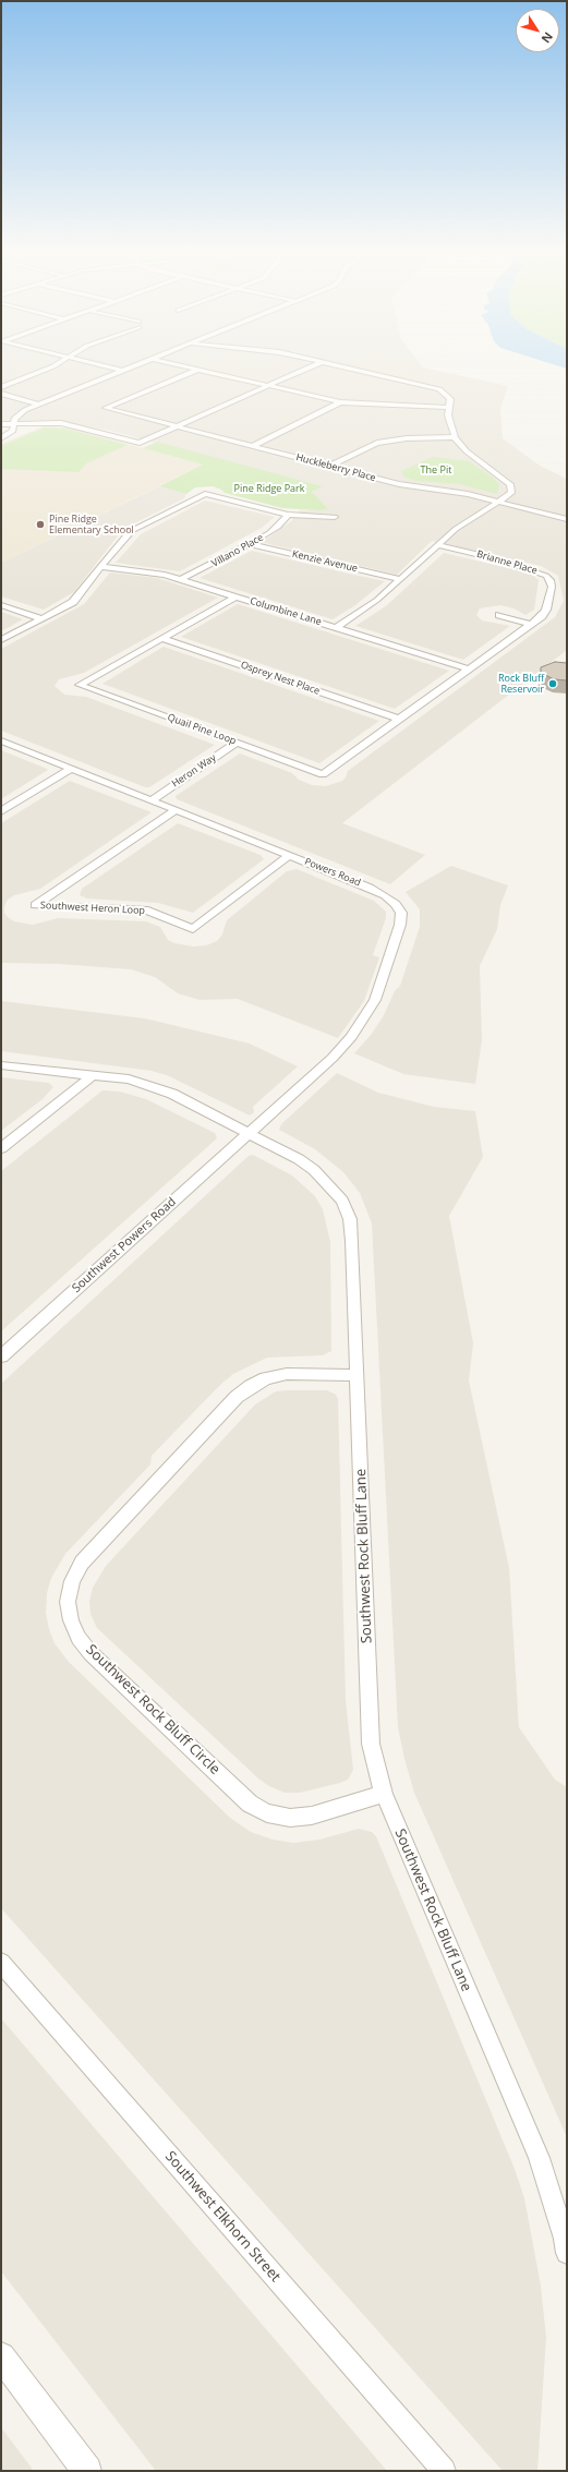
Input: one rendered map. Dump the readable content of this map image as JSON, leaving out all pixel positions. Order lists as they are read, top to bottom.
{
  "streets": {
    "street": [
      "Huckleberry Place",
      "Villano Place",
      "Kenzie Avenue",
      "Brianne Place",
      "Columbine Lane",
      "Osprey Nest Place",
      "Quail Pine Loop",
      "Heron Way",
      "Powers Road",
      "Southwest Heron Loop",
      "Southwest Powers Road",
      "Southwest Rock Bluff Lane",
      "Southwest Rock Bluff Circle",
      "Southwest Elkhorn Street"
    ]
  },
  "crossings": [
    ["Villano Place", "Kenzie Avenue"],
    ["Villano Place", "Columbine Lane"],
    ["Brianne Place", "Columbine Lane"],
    ["Brianne Place", "Quail Pine Loop"],
    ["Columbine Lane", "Quail Pine Loop"],
    ["Osprey Nest Place", "Quail Pine Loop"],
    ["Quail Pine Loop", "Heron Way"],
    ["Heron Way", "Powers Road"],
    ["Powers Road", "Southwest Heron Loop"],
    ["Powers Road", "Southwest Powers Road"],
    ["Powers Road", "Southwest Rock Bluff Lane"],
    ["Southwest Powers Road", "Southwest Rock Bluff Lane"],
    ["Southwest Rock Bluff Lane", "Southwest Rock Bluff Circle"]
  ],
  "parks": ["The Pit", "Pine Ridge Park"],
  "places": ["Pine Ridge Elementary School", "Rock Bluff Reservoir"],
  "north": "bottom right"
}
